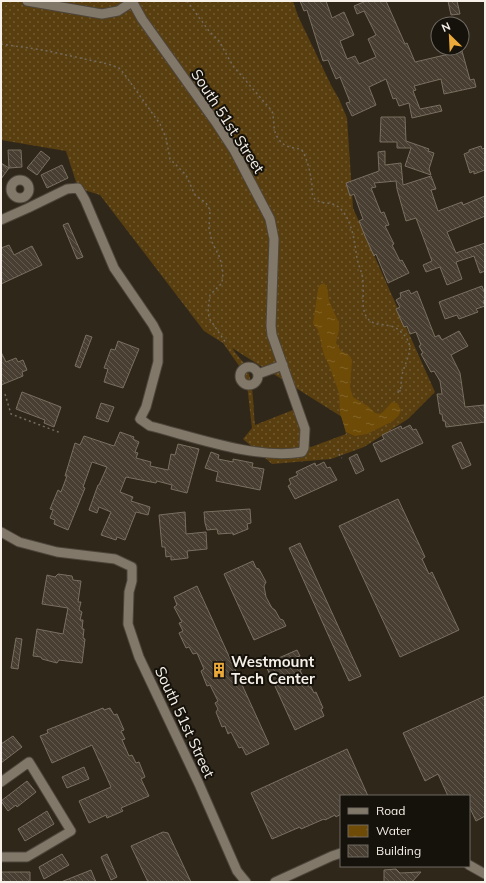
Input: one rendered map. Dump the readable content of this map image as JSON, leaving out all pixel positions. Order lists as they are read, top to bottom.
{
  "streets": {
    "street": ["South 51st Street"]
  },
  "places": {
    "building": ["Westmount Tech Center"]
  },
  "legend": ["Road", "Water", "Building"],
  "north": "top left"
}
